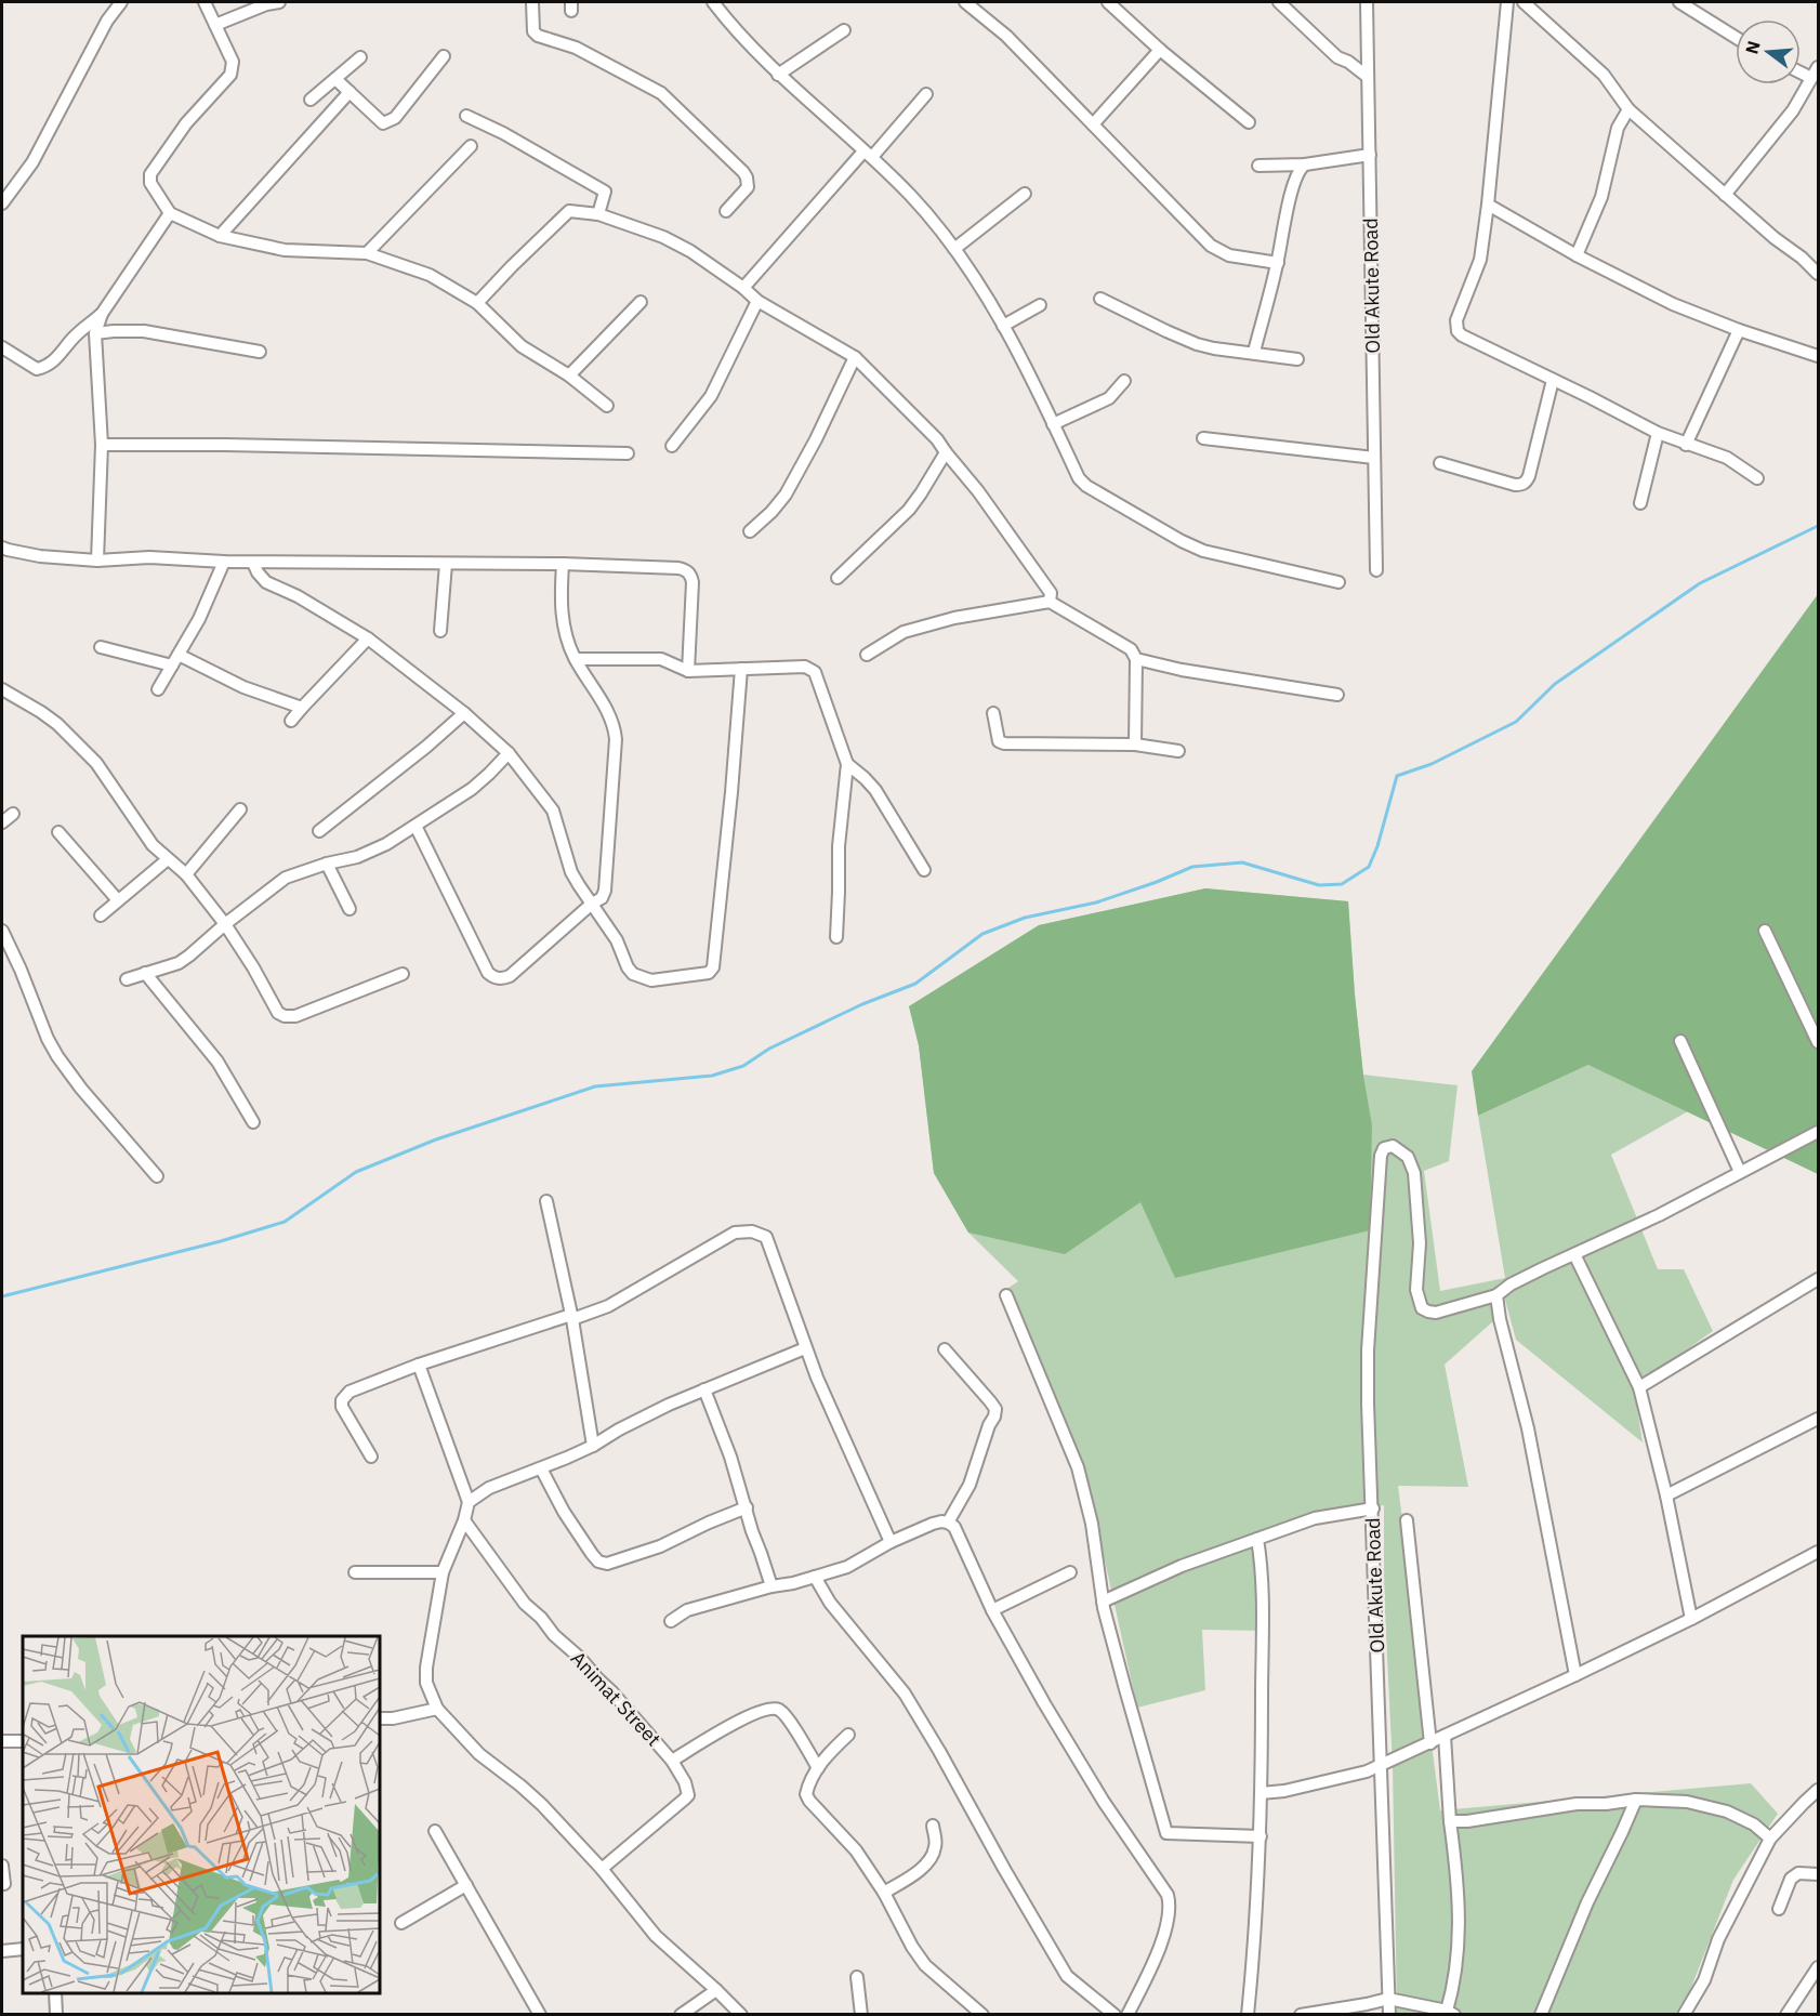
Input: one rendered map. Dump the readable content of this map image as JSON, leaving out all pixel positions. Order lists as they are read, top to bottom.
{
  "streets": {
    "street": ["Old Akute Road", "Animat Street"]
  },
  "north": "left"
}
